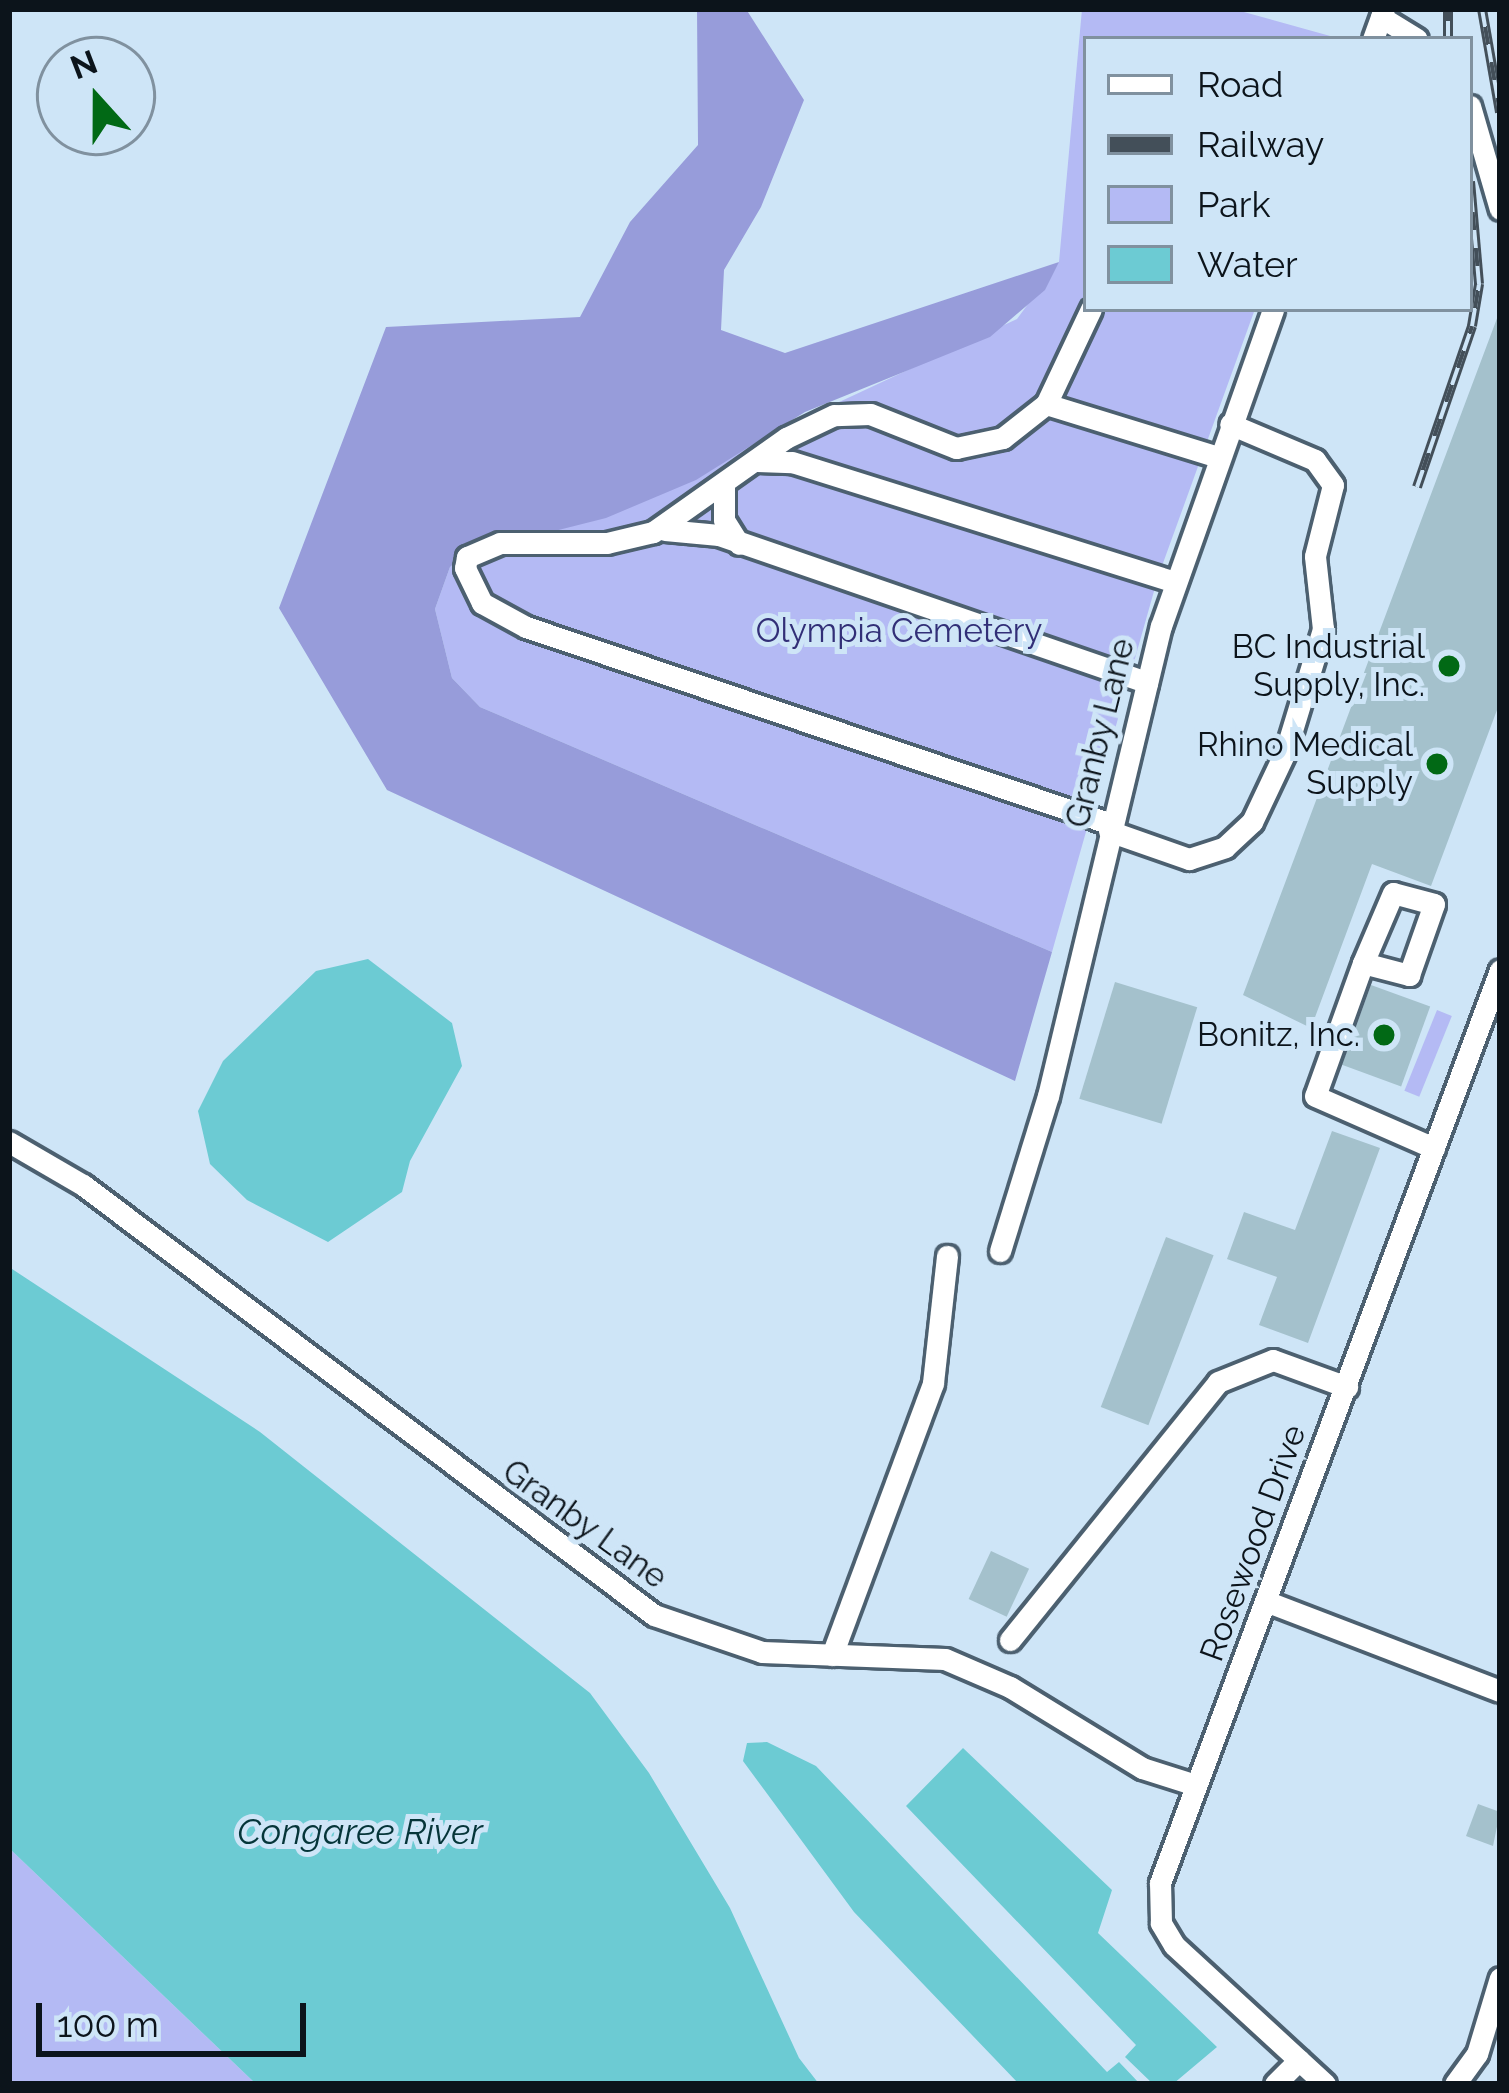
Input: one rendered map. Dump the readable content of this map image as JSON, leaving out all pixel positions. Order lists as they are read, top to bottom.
{
  "streets": {
    "street": ["Granby Lane", "Rosewood Drive"]
  },
  "crossings": [
    ["Granby Lane", "Rosewood Drive"]
  ],
  "water": ["Congaree River"],
  "parks": ["Olympia Cemetery"],
  "places": ["BC Industrial Supply, Inc.", "Rhino Medical Supply", "Bonitz, Inc."],
  "legend": [
    "Road",
    "Railway",
    "Park",
    "Water"
  ],
  "scale_bar": "100 m",
  "north": "top"
}
